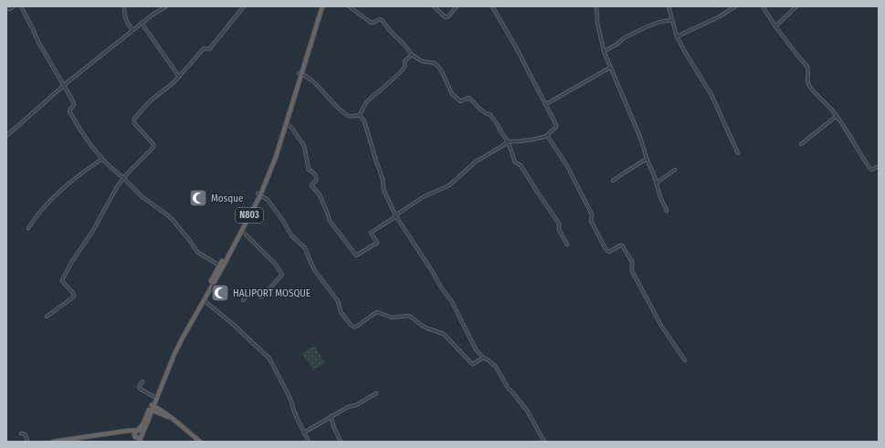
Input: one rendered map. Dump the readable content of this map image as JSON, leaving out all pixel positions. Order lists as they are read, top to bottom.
{
  "streets": {
    "highway": ["N803"]
  },
  "places": {
    "mosque": ["Mosque", "HALIPORT MOSQUE"]
  }
}
